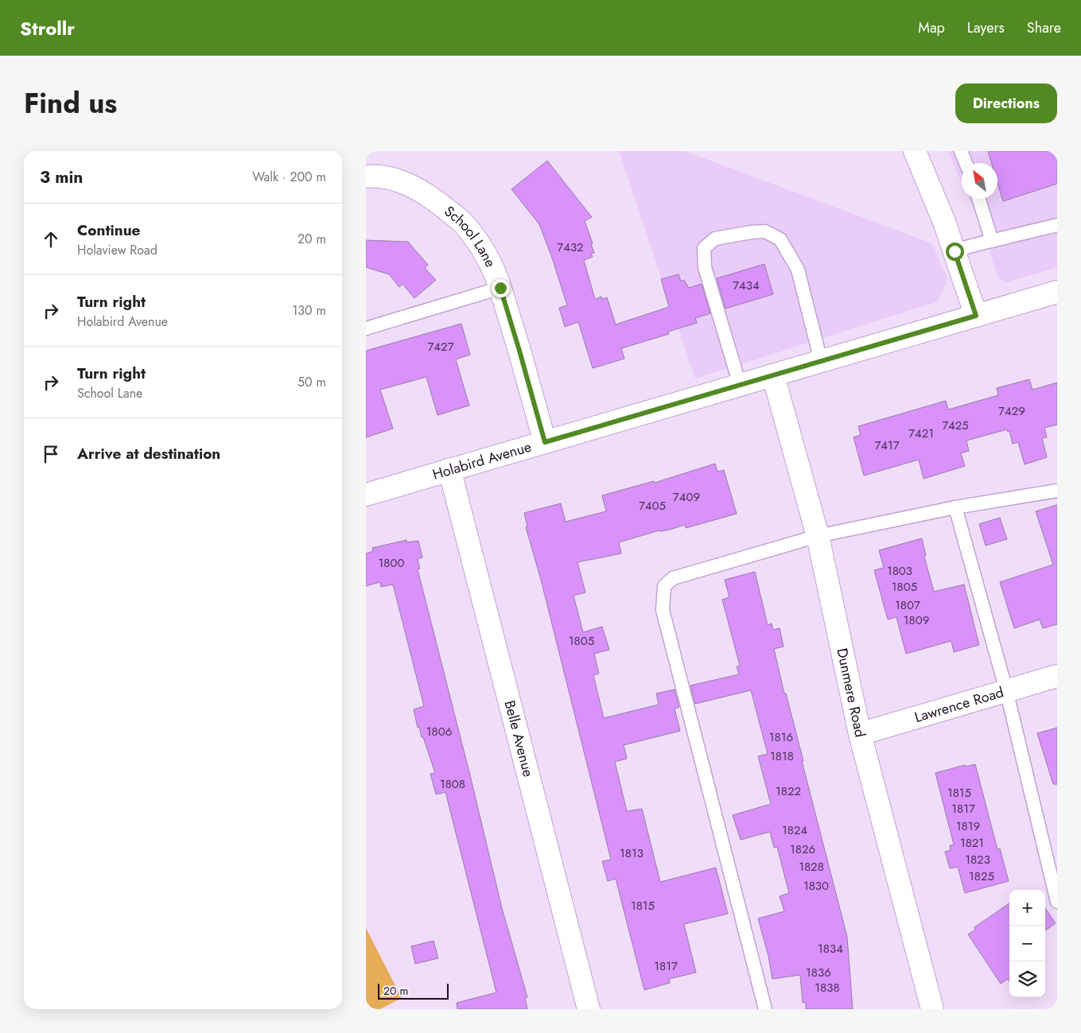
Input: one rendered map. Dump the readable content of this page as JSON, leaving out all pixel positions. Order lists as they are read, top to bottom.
{
  "streets": {
    "street": [
      "School Lane",
      "Holabird Avenue",
      "Dunmere Road",
      "Lawrence Road",
      "Belle Avenue"
    ]
  },
  "crossings": [
    ["School Lane", "Holabird Avenue"],
    ["Holabird Avenue", "Dunmere Road"],
    ["Holabird Avenue", "Belle Avenue"],
    ["Dunmere Road", "Lawrence Road"]
  ],
  "house_numbers": [
    "7432",
    "7434",
    "7427",
    "7429",
    "7425",
    "7421",
    "7417",
    "7409",
    "7405",
    "1800",
    "1803",
    "1805",
    "1807",
    "1809",
    "1805",
    "1806",
    "1816",
    "1818",
    "1808",
    "1822",
    "1815",
    "1817",
    "1819",
    "1824",
    "1821",
    "1826",
    "1813",
    "1823",
    "1828",
    "1825",
    "1830",
    "1815",
    "1834",
    "1817",
    "1836",
    "1838"
  ],
  "scale_bar": "20 m",
  "north": "top left",
  "page": {
    "header": "Strollr",
    "nav": ["Map", "Layers", "Share"],
    "title": "Find us",
    "buttons": "Directions",
    "heading": ["3 min", "Walk · 200 m"],
    "list": [
      ["Continue", "Holaview Road", "20 m"],
      ["Turn right", "Holabird Avenue", "130 m"],
      ["Turn right", "School Lane", "50 m"],
      "Arrive at destination"
    ],
    "map_buttons": ["+", "−"],
    "scale": "20 m"
  }
}
